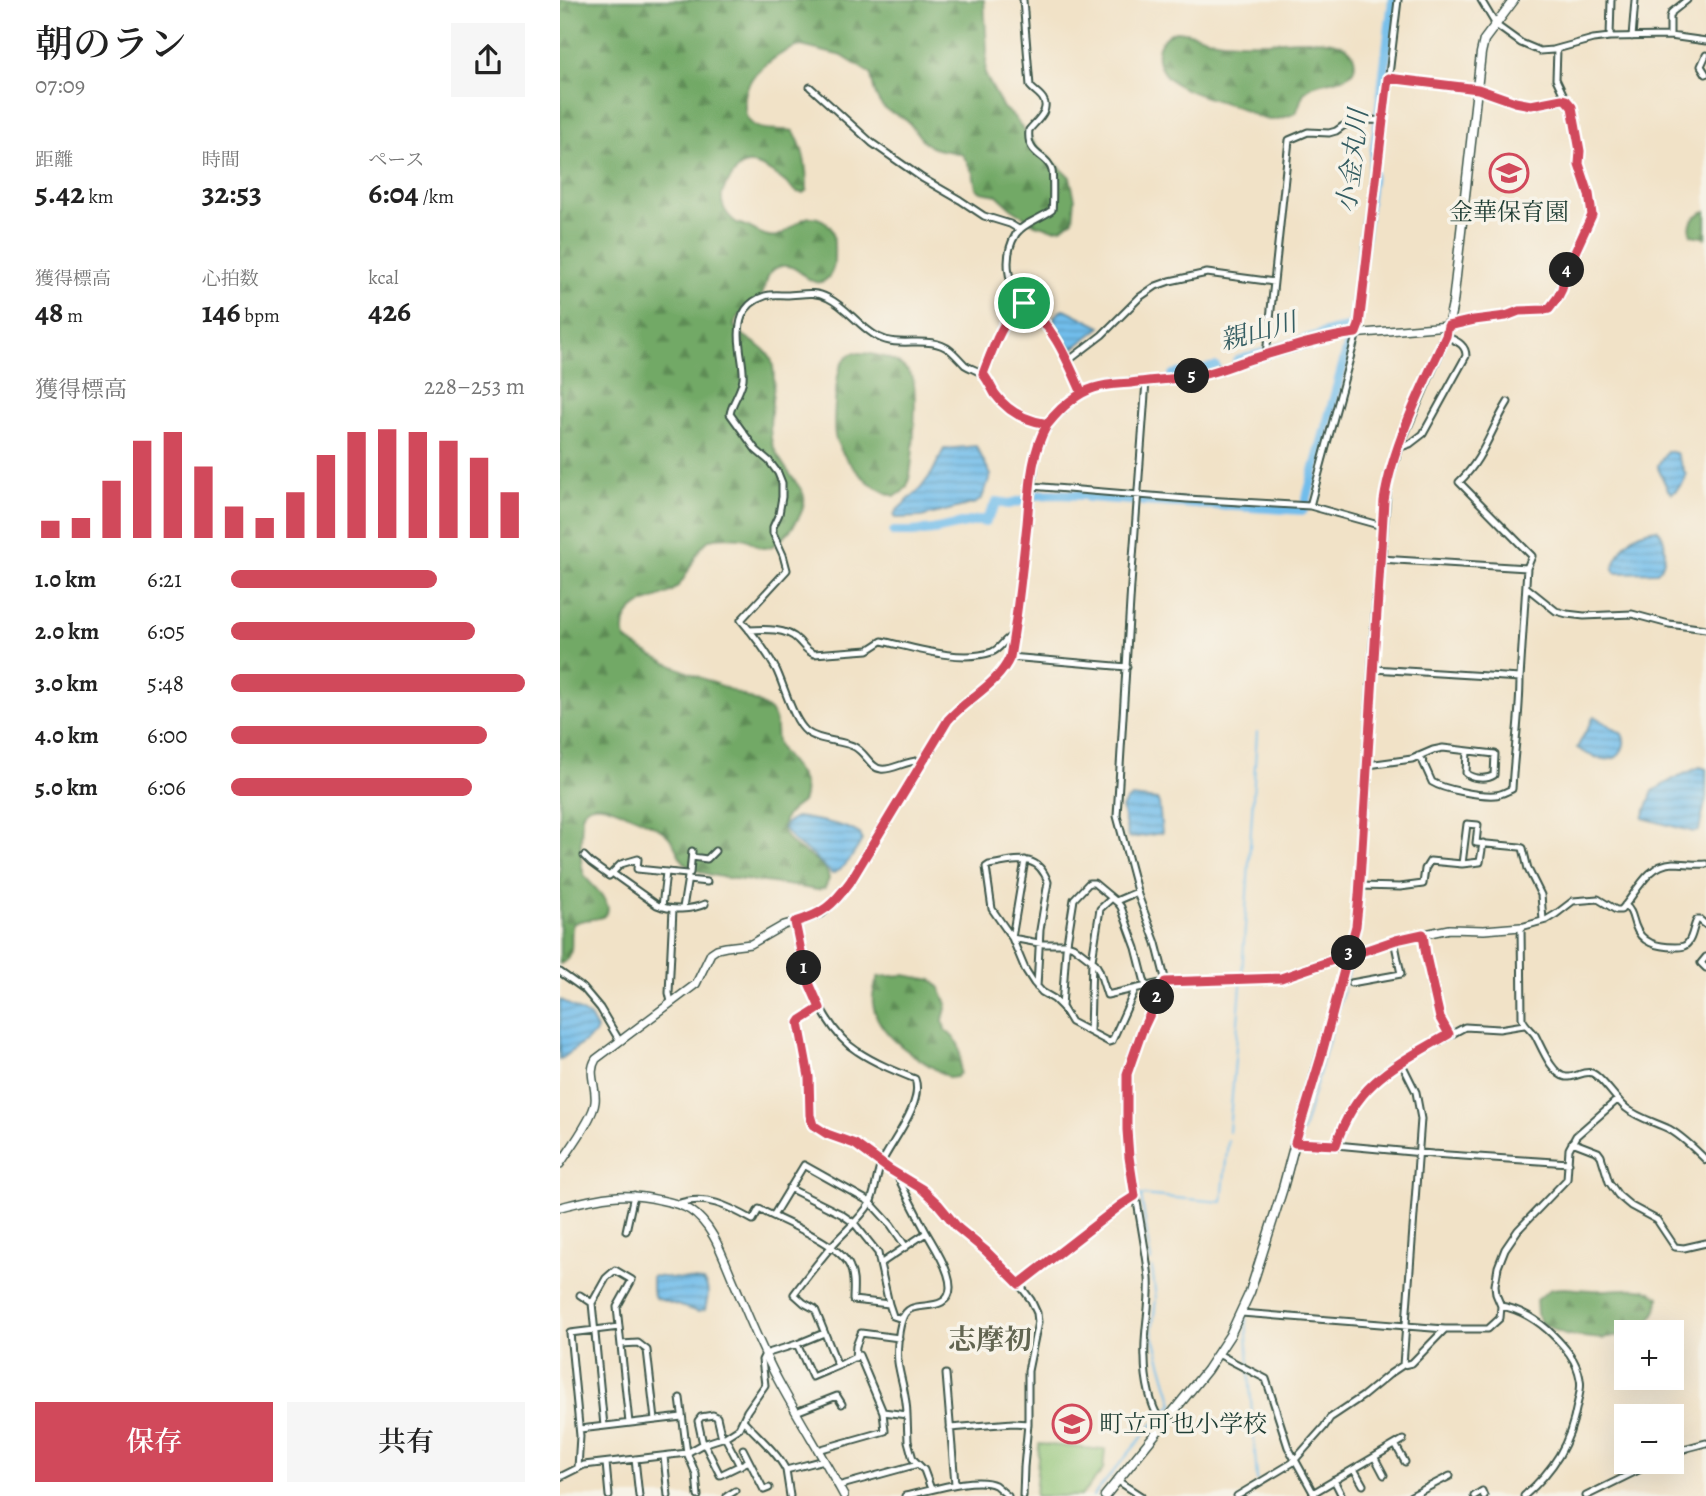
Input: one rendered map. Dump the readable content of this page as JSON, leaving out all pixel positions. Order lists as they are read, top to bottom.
{
  "districts": ["志摩初"],
  "water": ["小金丸川", "親山川"],
  "places": {
    "school or university": ["金華保育園", "町立可也小学校"]
  },
  "page": {
    "heading": ["朝のラン", "07:09"],
    "stats": [
      ["距離", "5.42 km"],
      ["時間", "32:53"],
      ["ペース", "6:04 /km"],
      ["獲得標高", "48 m"],
      ["心拍数", "146 bpm"],
      ["kcal", "426"]
    ],
    "pins": [
      "4",
      "5",
      "3",
      "1",
      "2"
    ],
    "chart": ["獲得標高", "228–253 m"],
    "list": [
      {
        "name": "1.0 km",
        "note": "6:21"
      },
      {
        "name": "2.0 km",
        "note": "6:05"
      },
      {
        "name": "3.0 km",
        "note": "5:48"
      },
      {
        "name": "4.0 km",
        "note": "6:00"
      },
      {
        "name": "5.0 km",
        "note": "6:06"
      }
    ],
    "map_buttons": ["+", "−"],
    "buttons": ["保存", "共有"]
  }
}
